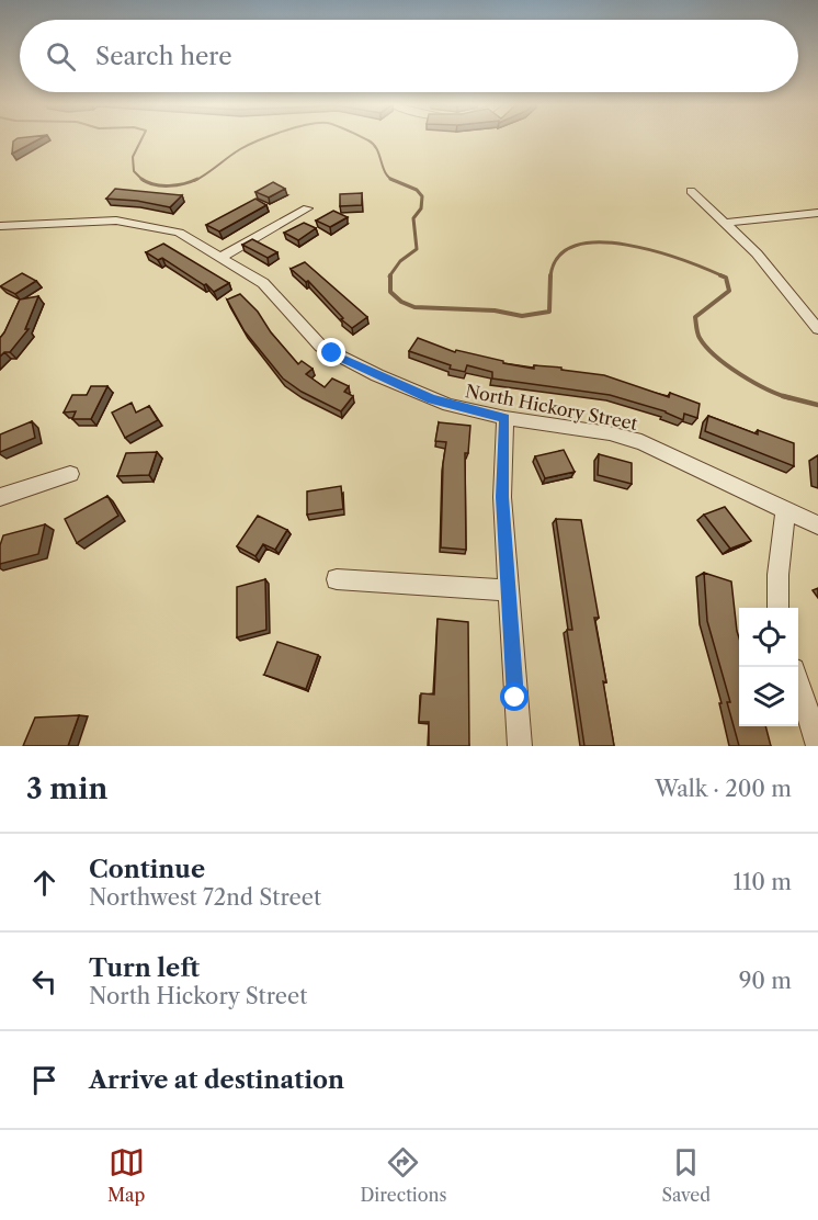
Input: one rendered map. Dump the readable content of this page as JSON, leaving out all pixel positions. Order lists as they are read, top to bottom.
{
  "streets": {
    "street": ["North Hickory Street"]
  },
  "page": {
    "search": "Search here",
    "heading": ["3 min", "Walk · 200 m"],
    "list": [
      ["Continue", "Northwest 72nd Street", "110 m"],
      ["Turn left", "North Hickory Street", "90 m"],
      "Arrive at destination"
    ],
    "nav": ["Map", "Directions", "Saved"]
  }
}
